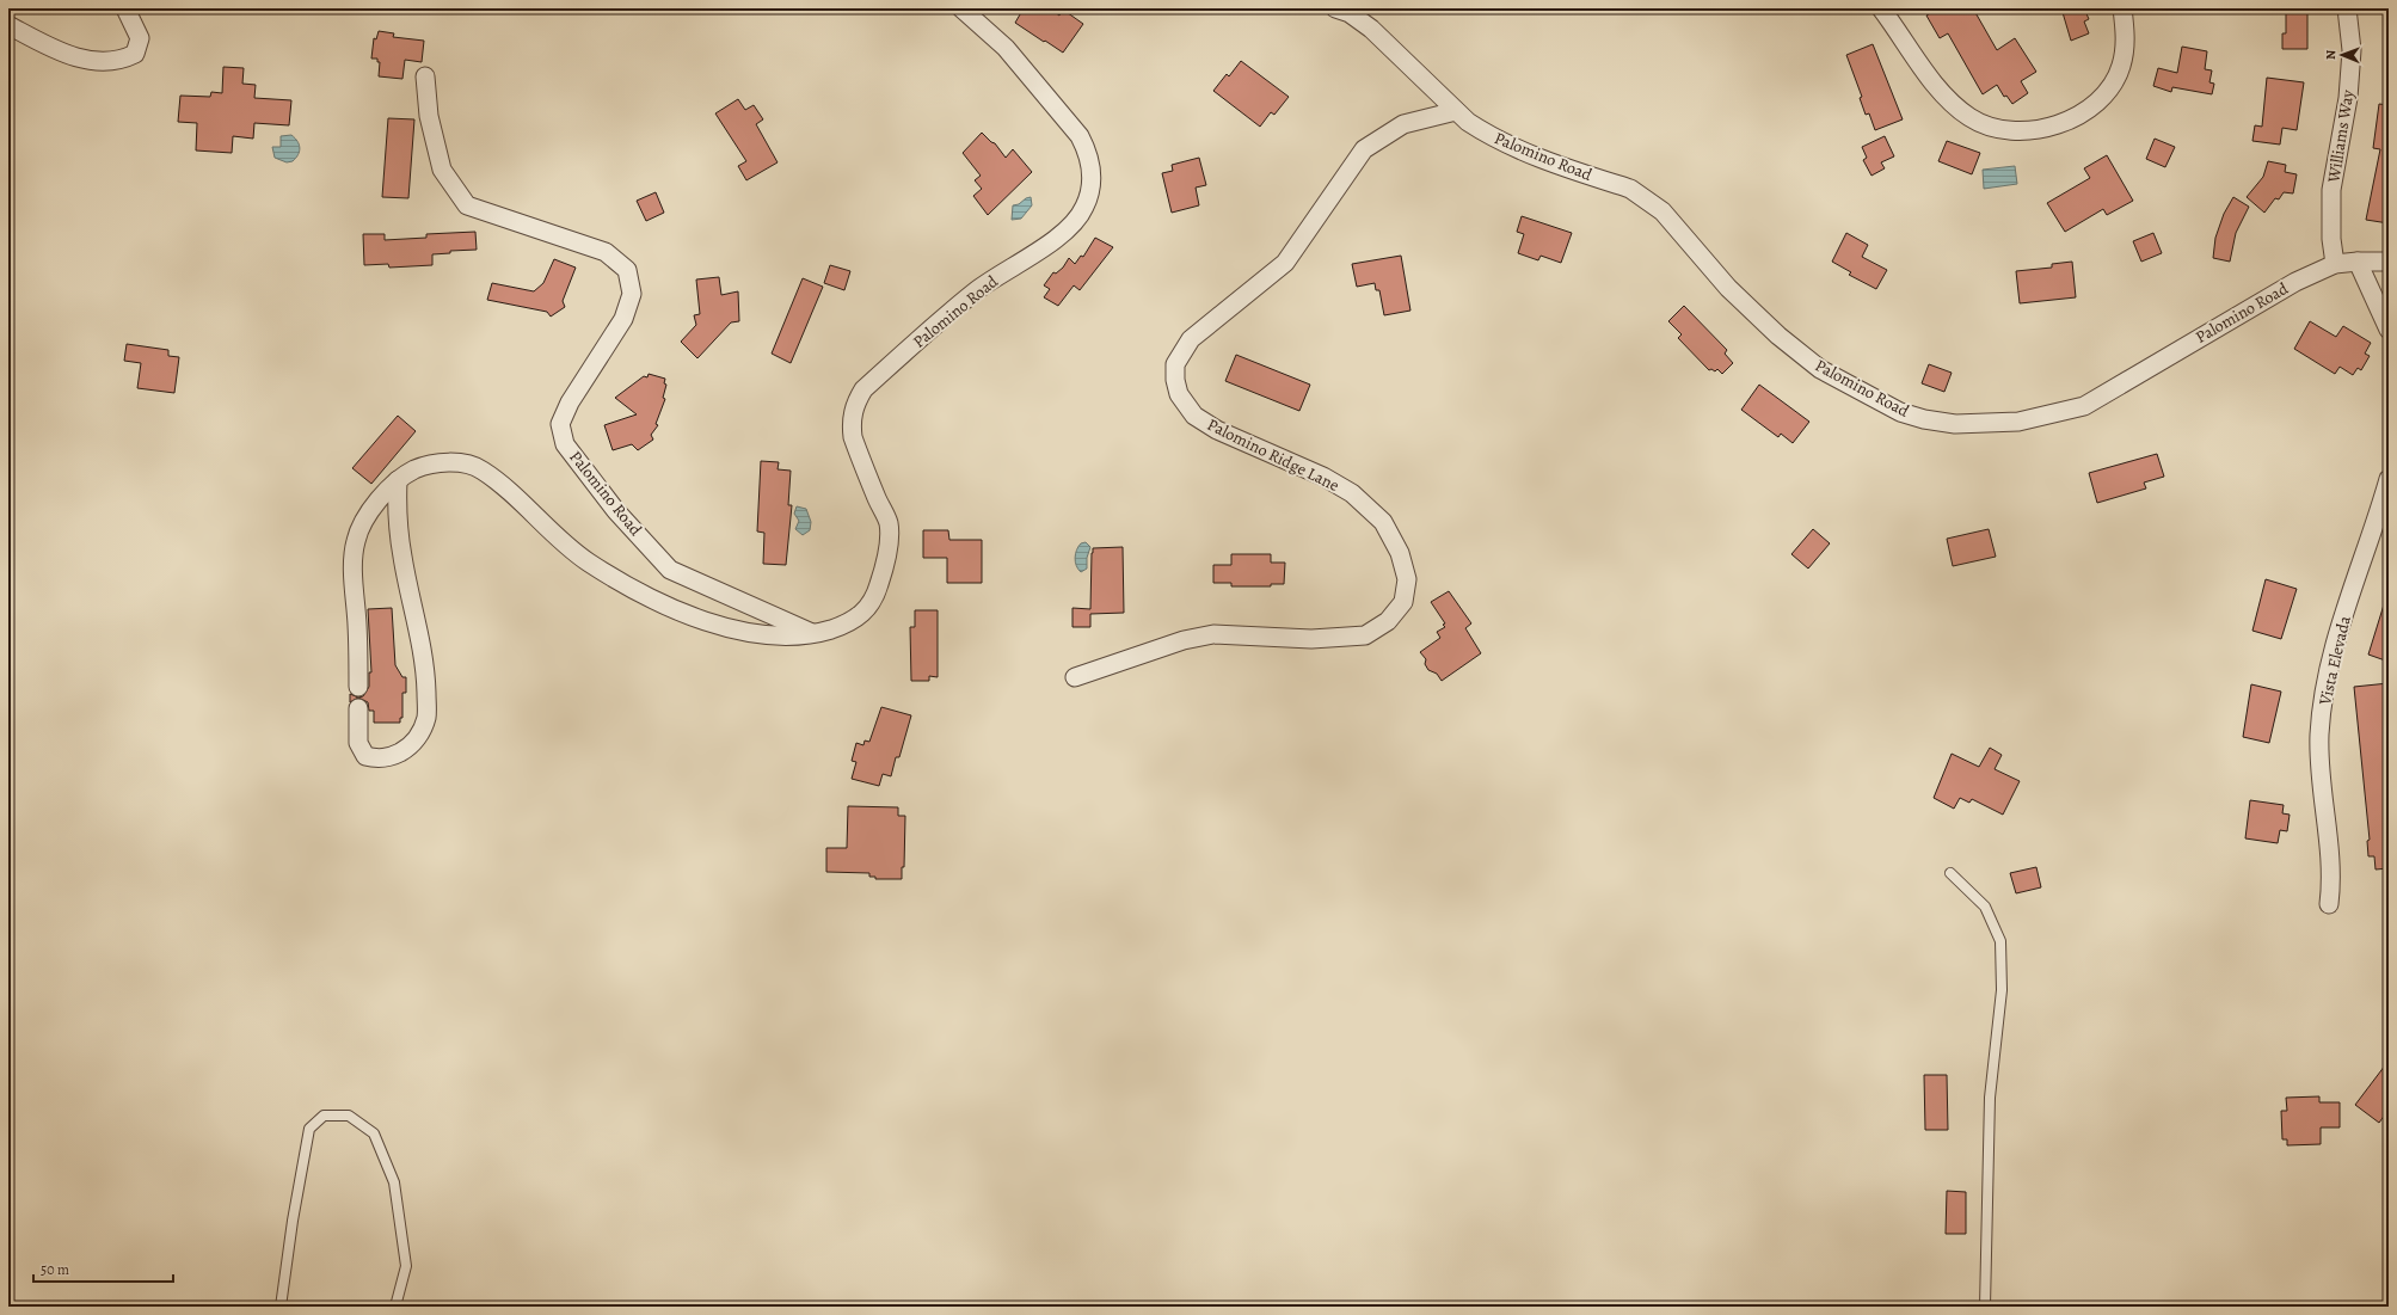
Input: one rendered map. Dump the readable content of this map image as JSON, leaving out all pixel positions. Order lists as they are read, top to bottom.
{
  "streets": {
    "street": [
      "Williams Way",
      "Palomino Road",
      "Palomino Ridge Lane",
      "Vista Elevada"
    ]
  },
  "crossings": [
    ["Williams Way", "Palomino Road"],
    ["Palomino Road", "Palomino Ridge Lane"]
  ],
  "scale_bar": "50 m",
  "north": "left"
}
